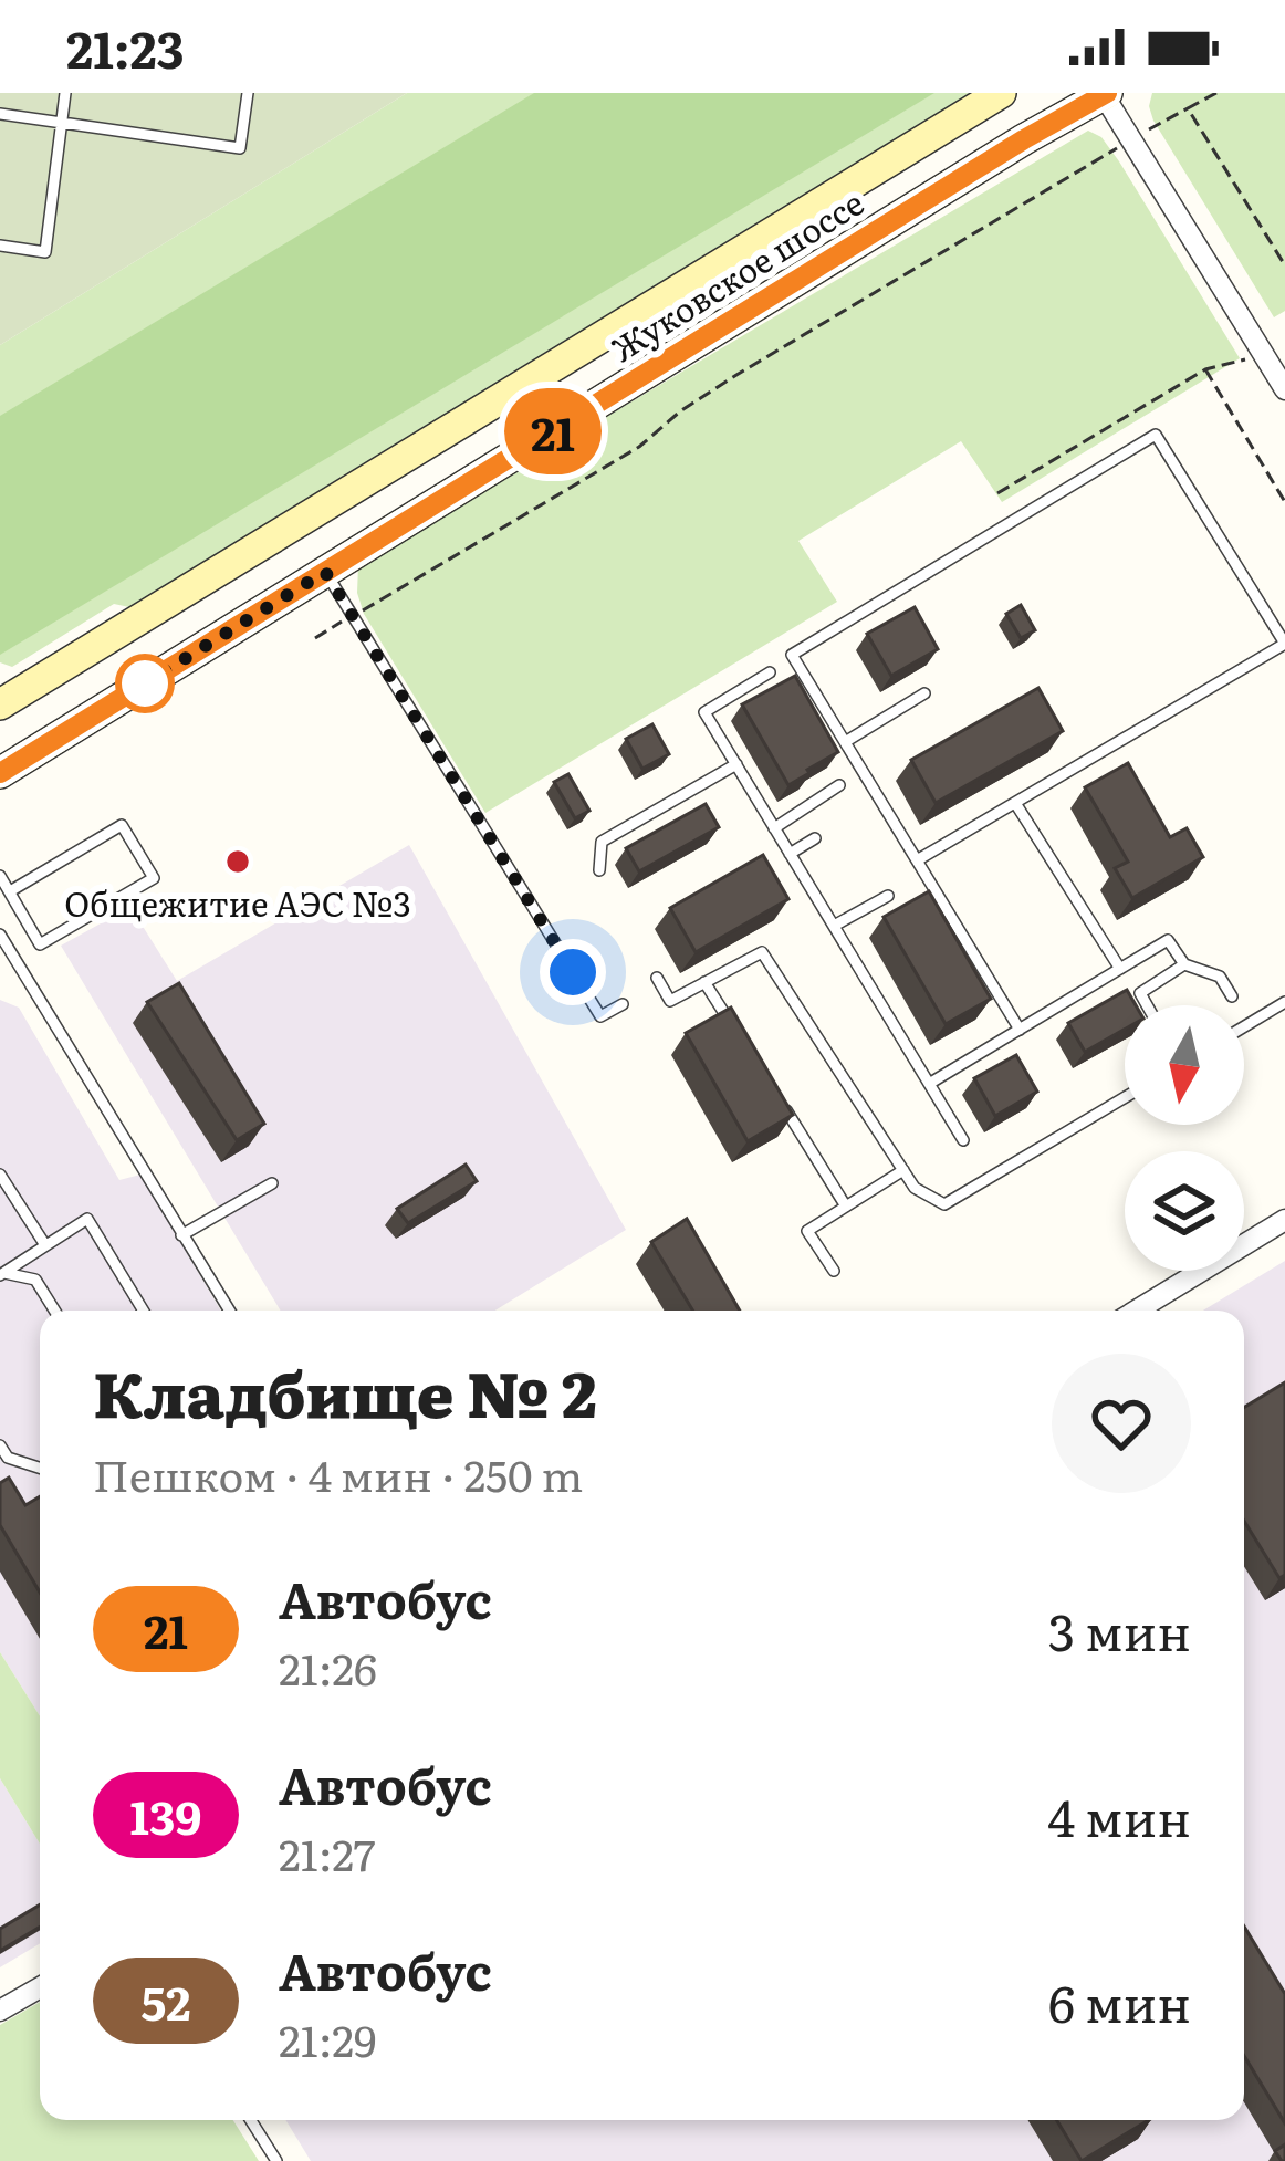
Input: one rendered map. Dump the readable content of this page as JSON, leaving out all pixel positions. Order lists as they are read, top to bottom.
{
  "streets": {
    "main road": ["Жуковское шоссе"]
  },
  "places": ["Общежитие АЭС №3"],
  "lines": ["bus line 21"],
  "north": "bottom",
  "page": {
    "status": "21:23",
    "on_map": "21",
    "heading": ["Кладбище № 2", "Пешком · 4 мин · 250 m"],
    "list": [
      {
        "mark": "21",
        "name": "Автобус",
        "note": "21:26",
        "value": "3 мин"
      },
      {
        "mark": "139",
        "name": "Автобус",
        "note": "21:27",
        "value": "4 мин"
      },
      {
        "mark": "52",
        "name": "Автобус",
        "note": "21:29",
        "value": "6 мин"
      }
    ]
  }
}
